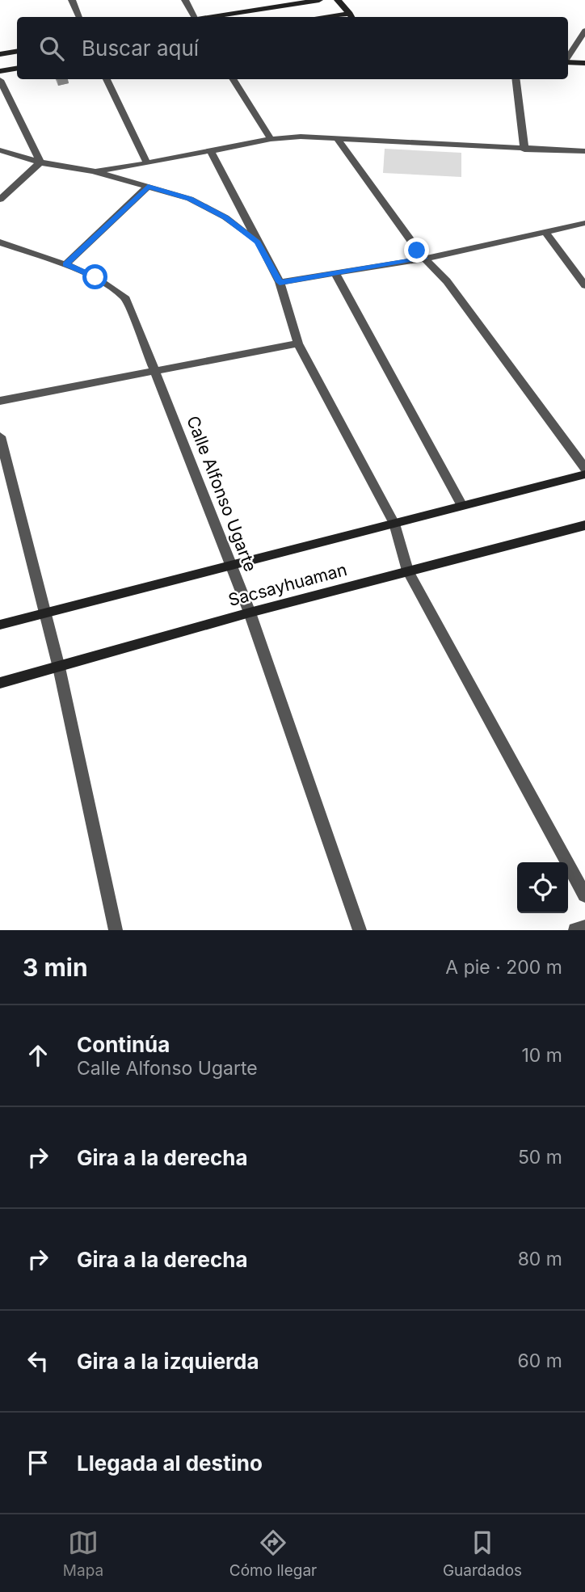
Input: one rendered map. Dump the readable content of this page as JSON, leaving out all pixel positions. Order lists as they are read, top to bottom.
{
  "streets": {
    "street": ["Calle Alfonso Ugarte", "Sacsayhuaman"]
  },
  "crossings": [
    ["Calle Alfonso Ugarte", "Sacsayhuaman"]
  ],
  "page": {
    "search": "Buscar aquí",
    "heading": ["3 min", "A pie · 200 m"],
    "list": [
      ["Continúa", "Calle Alfonso Ugarte", "10 m"],
      ["Gira a la derecha", "50 m"],
      ["Gira a la derecha", "80 m"],
      ["Gira a la izquierda", "60 m"],
      "Llegada al destino"
    ],
    "nav": ["Mapa", "Cómo llegar", "Guardados"]
  }
}
